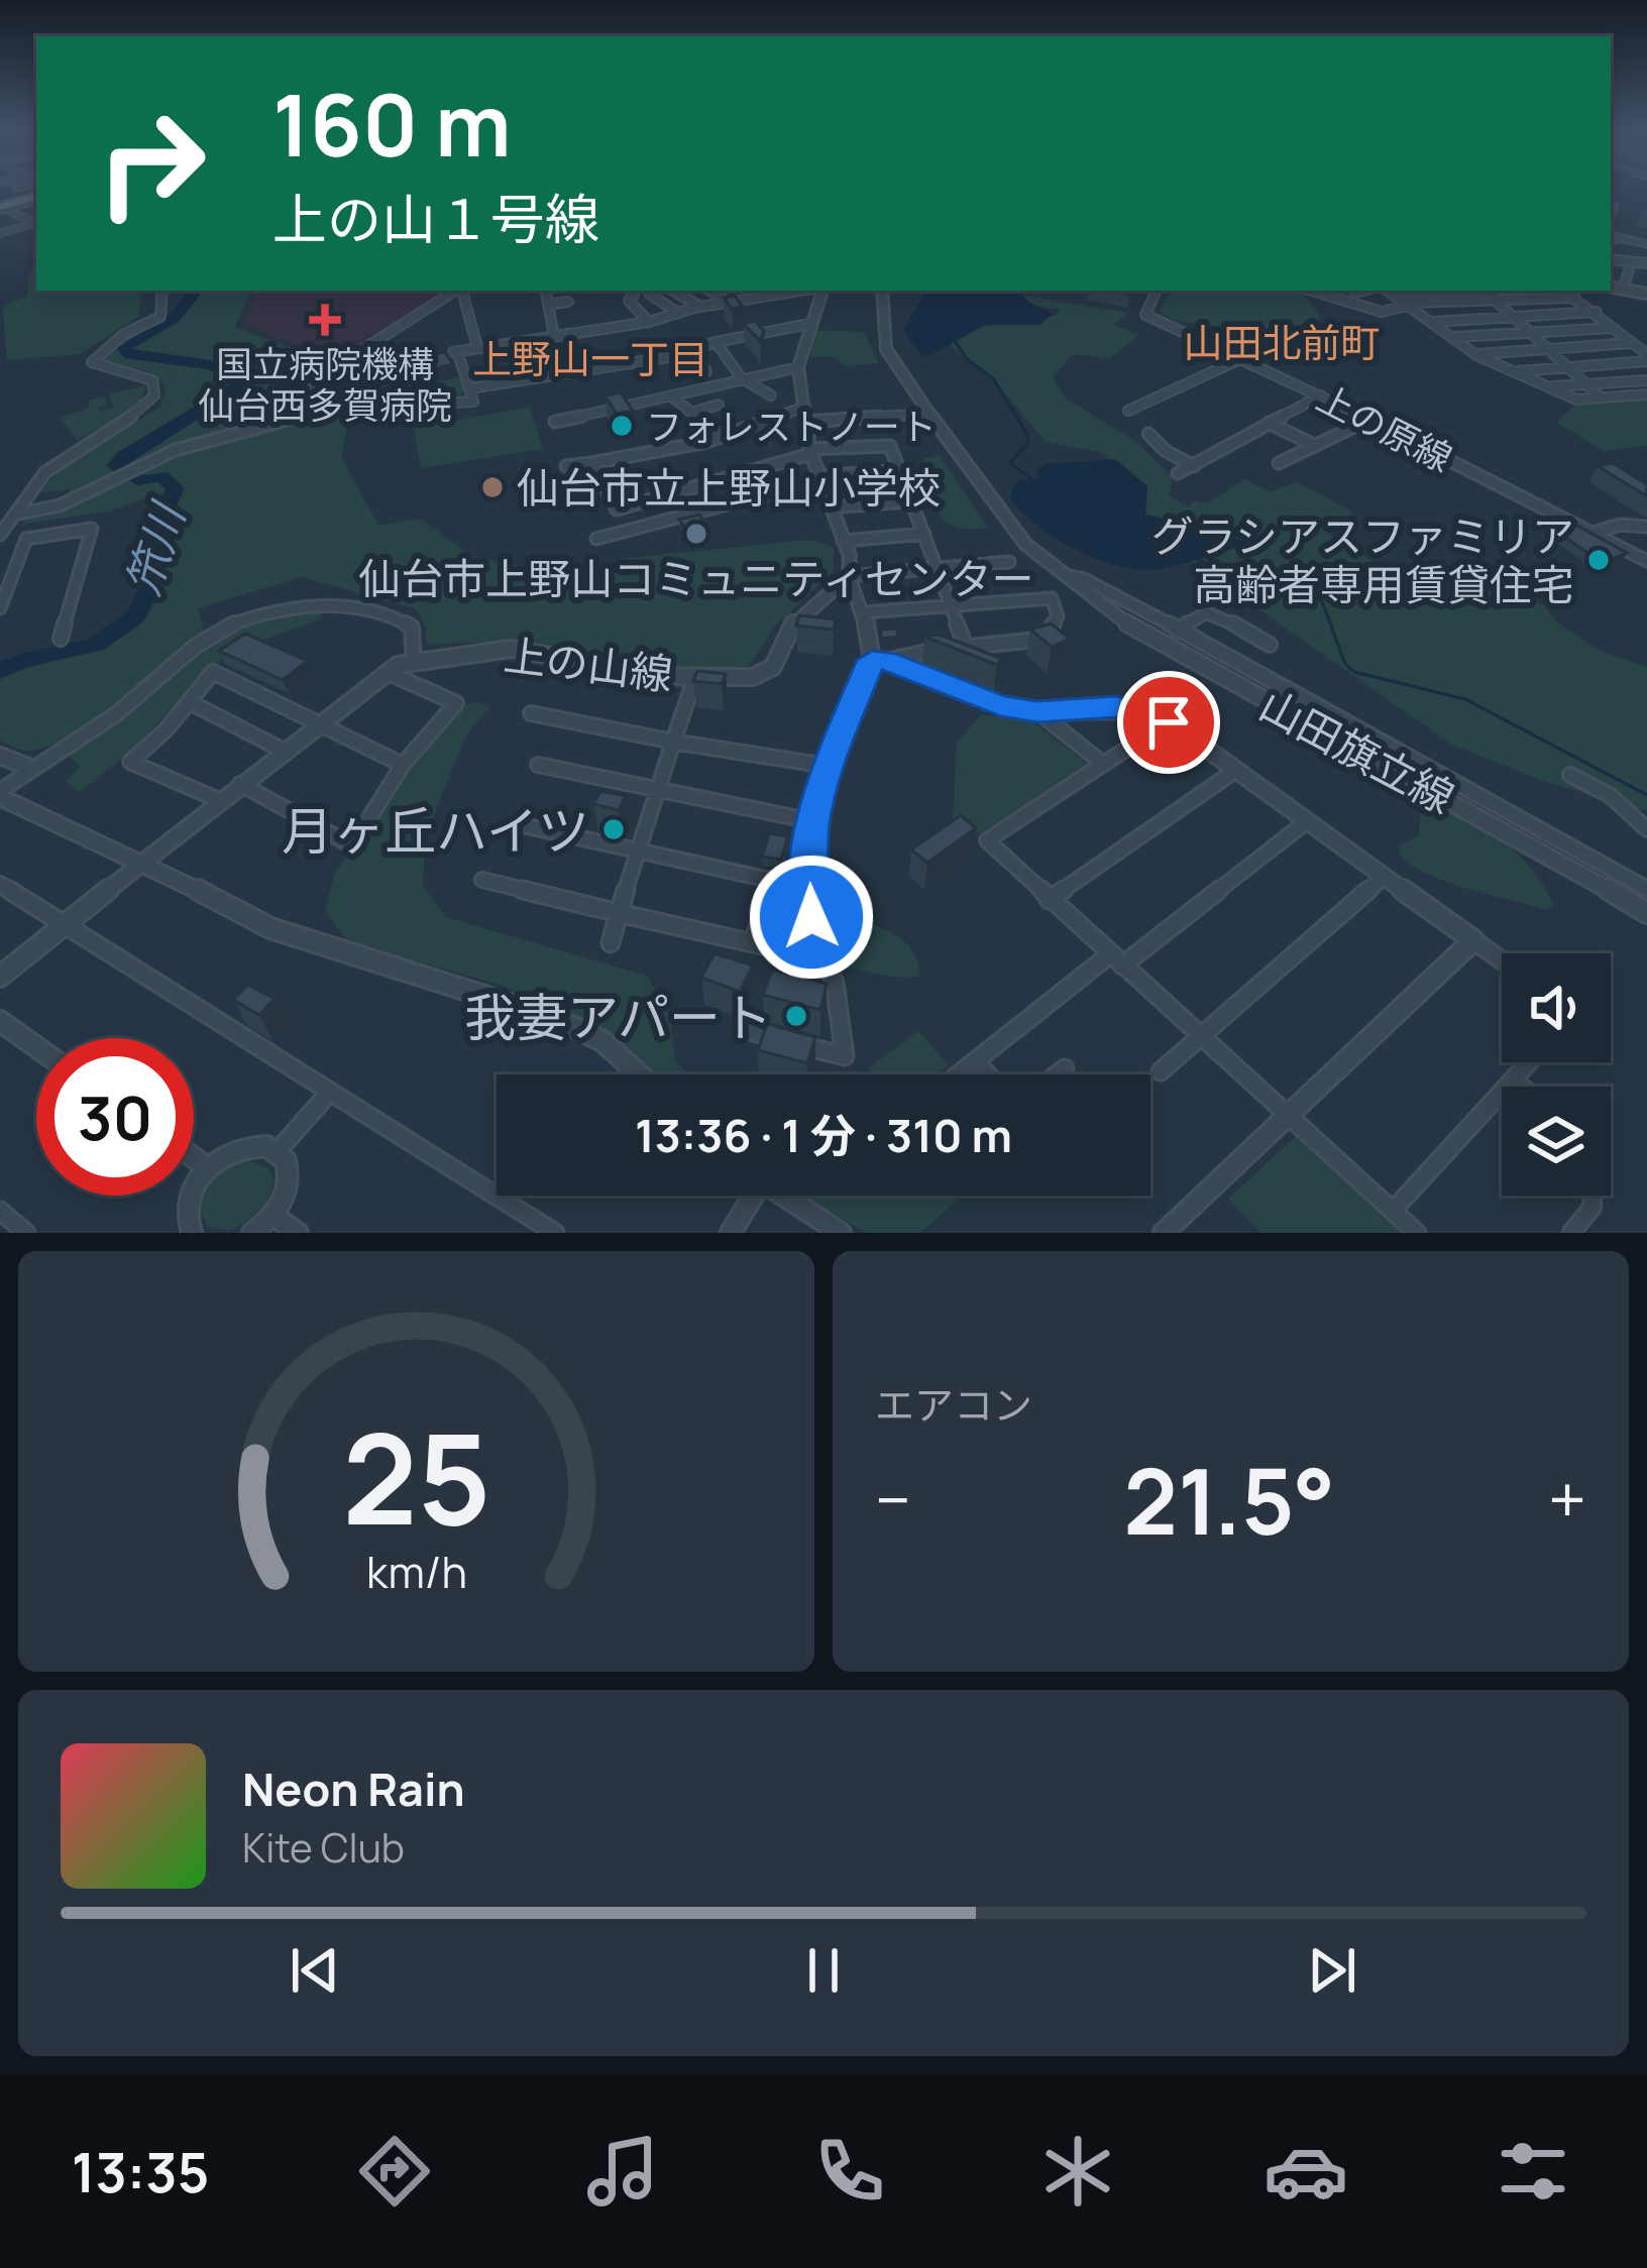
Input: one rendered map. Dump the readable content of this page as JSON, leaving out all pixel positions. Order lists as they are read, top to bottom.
{
  "streets": {
    "street": ["上の原線", "上の山線", "山田旗立線"]
  },
  "districts": ["山田北前町", "上野山一丁目"],
  "water": ["笊川"],
  "places": {
    "health": ["国立病院機構 仙台西多賀病院"],
    "other": [
      "フォレストノート",
      "仙台市立上野山小学校",
      "仙台市上野山コミュニティセンター",
      "グラシアスファミリア 高齢者専用賃貸住宅",
      "月ヶ丘ハイツ",
      "我妻アパート"
    ]
  },
  "page": {
    "turn": ["160 m", "上の山１号線"],
    "limit": "30",
    "trip": "13:36 · 1 分 · 310 m",
    "tile": "エアコン",
    "heat": ["−", "21.5°", "+"],
    "song": ["Neon Rain", "Kite Club"],
    "tabs": "13:35",
    "gauge": ["25", "km/h"]
  }
}
